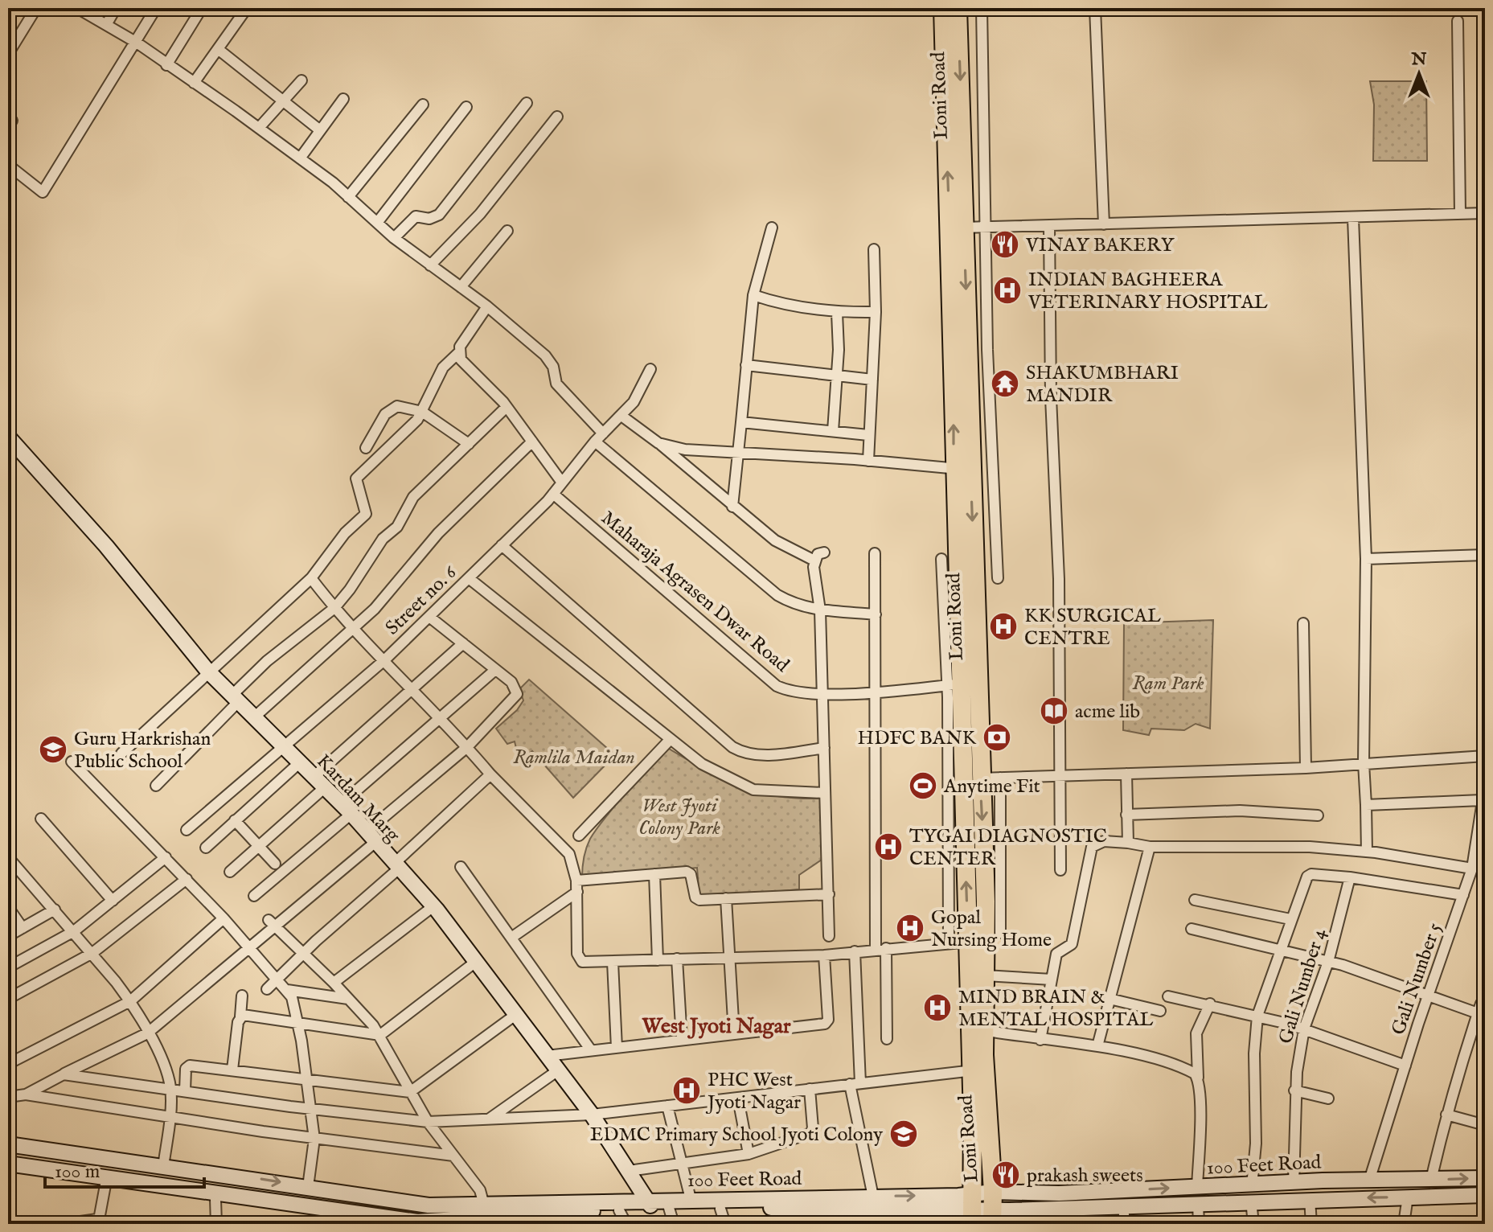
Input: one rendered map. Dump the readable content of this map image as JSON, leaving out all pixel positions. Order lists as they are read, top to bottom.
{
  "streets": {
    "highway": ["Loni Road"],
    "main road": ["Kardam Marg", "100 Feet Road"],
    "street": [
      "Maharaja Agrasen Dwar Road",
      "Street no. 6",
      "Gali Number 5",
      "Gali Number 4"
    ]
  },
  "crossings": [
    ["Loni Road", "Maharaja Agrasen Dwar Road"],
    ["Loni Road", "100 Feet Road"],
    ["Maharaja Agrasen Dwar Road", "Street no. 6"],
    ["Street no. 6", "Kardam Marg"],
    ["Kardam Marg", "100 Feet Road"],
    ["Gali Number 5", "100 Feet Road"],
    ["Gali Number 4", "100 Feet Road"]
  ],
  "districts": ["West Jyoti Nagar"],
  "parks": ["Ram Park", "Ramlila Maidan", "West Jyoti Colony Park"],
  "places": {
    "restaurant": ["VINAY BAKERY", "prakash sweets"],
    "hospital": [
      "INDIAN BAGHEERA VETERINARY HOSPITAL",
      "KK SURGICAL CENTRE",
      "TYGAI DIAGNOSTIC CENTER",
      "Gopal Nursing Home",
      "MIND BRAIN & MENTAL HOSPITAL",
      "PHC West Jyoti Nagar"
    ],
    "temple": ["SHAKUMBHARI MANDIR"],
    "library": ["acme lib"],
    "bank": ["HDFC BANK"],
    "school or university": ["Guru Harkrishan Public School", "EDMC Primary School Jyoti Colony"],
    "sports": ["Anytime Fit"]
  },
  "scale_bar": "100 m",
  "north": "top"
}
